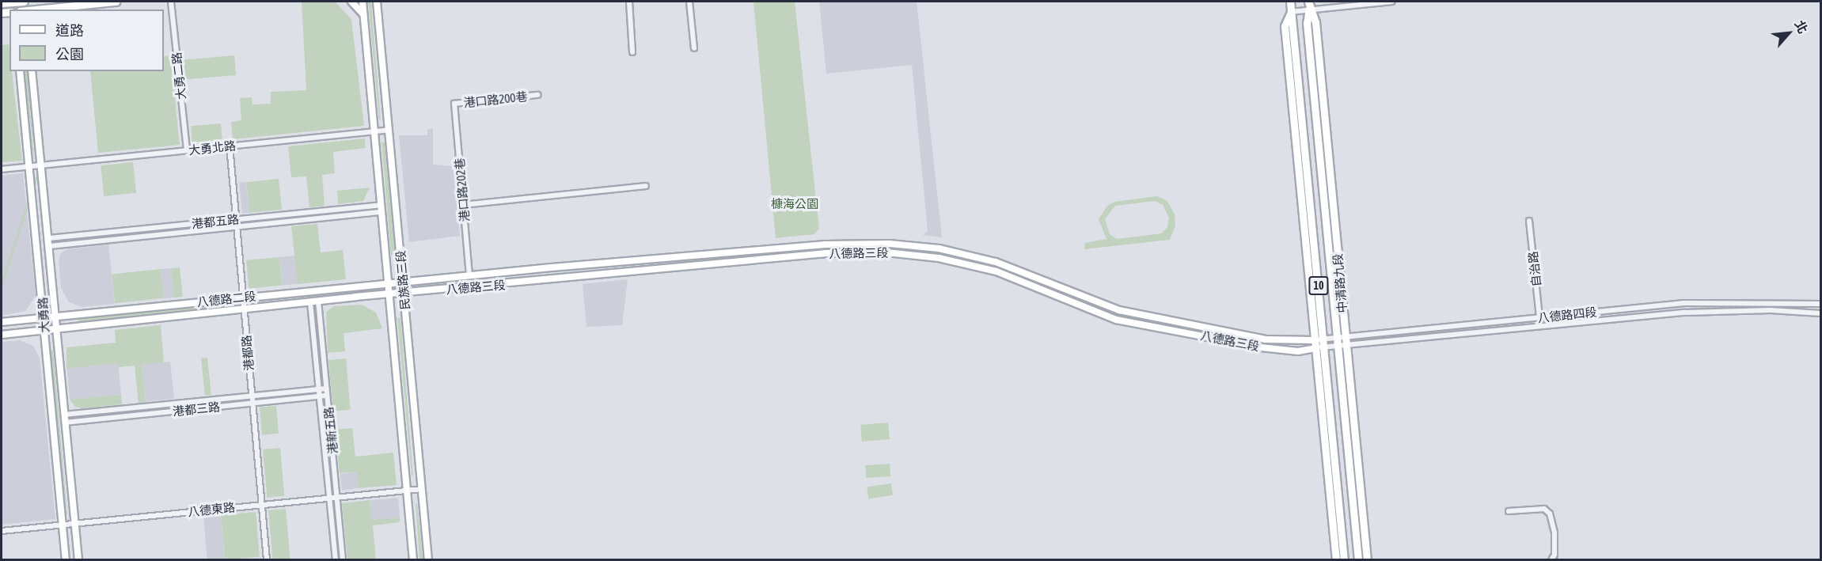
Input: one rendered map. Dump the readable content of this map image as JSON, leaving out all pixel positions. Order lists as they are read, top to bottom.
{
  "streets": {
    "main road": ["中清路九段", "10"],
    "street": [
      "大勇二路",
      "港口路200巷",
      "大勇北路",
      "港口路202巷",
      "港都五路",
      "八德路三段",
      "自治路",
      "民族路三段",
      "八德路二段",
      "大勇路",
      "八德路四段",
      "港都路",
      "港都三路",
      "港新五路",
      "八德東路"
    ]
  },
  "crossings": [
    ["大勇二路", "大勇北路"],
    ["港口路200巷", "港口路202巷"],
    ["大勇北路", "民族路三段"],
    ["大勇北路", "大勇路"],
    ["大勇北路", "港都路"],
    ["港口路202巷", "八德路三段"],
    ["港都五路", "民族路三段"],
    ["港都五路", "大勇路"],
    ["港都五路", "港都路"],
    ["八德路三段", "民族路三段"],
    ["八德路三段", "中清路九段"],
    ["八德路三段", "八德路二段"],
    ["八德路三段", "八德路四段"],
    ["自治路", "八德路四段"],
    ["民族路三段", "八德路二段"],
    ["民族路三段", "八德東路"],
    ["中清路九段", "八德路四段"],
    ["八德路二段", "大勇路"],
    ["八德路二段", "港都路"],
    ["八德路二段", "港新五路"],
    ["大勇路", "港都三路"],
    ["大勇路", "八德東路"],
    ["港都路", "港都三路"],
    ["港都路", "八德東路"],
    ["港都三路", "港新五路"],
    ["港新五路", "八德東路"]
  ],
  "parks": ["槺海公園"],
  "legend": ["道路", "公園"],
  "north": "top right"
}
